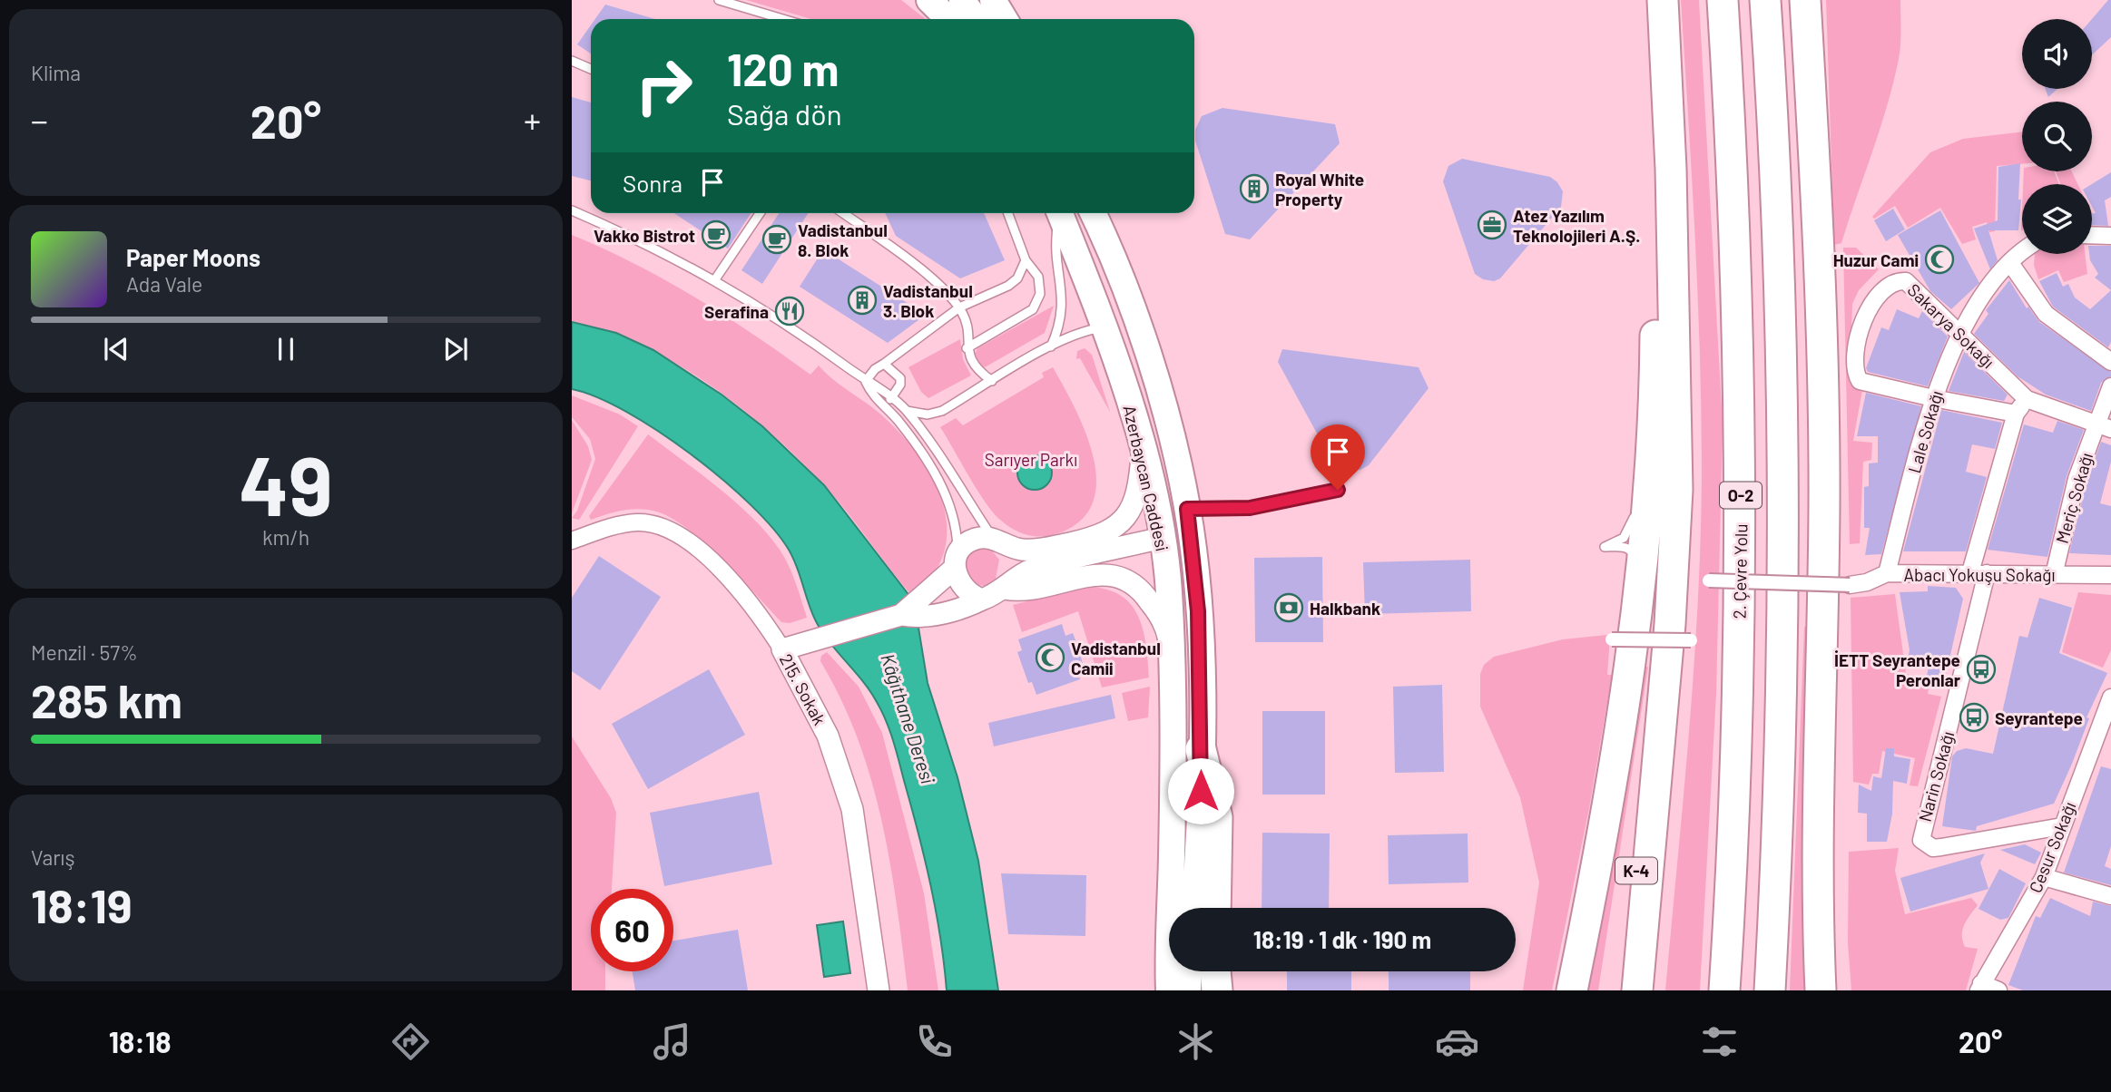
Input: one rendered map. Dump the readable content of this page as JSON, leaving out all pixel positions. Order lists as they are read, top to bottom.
{
  "streets": {
    "highway": ["O-2", "2. Çevre Yolu", "K-4"],
    "main road": ["Azerbaycan Caddesi"],
    "street": [
      "Sakarya Sokağı",
      "Lale Sokağı",
      "Meriç Sokağı",
      "Abacı Yokuşu Sokağı",
      "215. Sokak",
      "Narin Sokağı",
      "Cesur Sokağı"
    ]
  },
  "crossings": [
    ["Sakarya Sokağı", "Lale Sokağı"],
    ["Sakarya Sokağı", "Meriç Sokağı"],
    ["Lale Sokağı", "Abacı Yokuşu Sokağı"],
    ["Meriç Sokağı", "Abacı Yokuşu Sokağı"],
    ["Abacı Yokuşu Sokağı", "Narin Sokağı"],
    ["Narin Sokağı", "Cesur Sokağı"]
  ],
  "water": ["Kâğıthane Deresi"],
  "parks": ["Sarıyer Parkı"],
  "places": {
    "building": ["Royal White Property", "Vadistanbul 3. Blok"],
    "office": ["Atez Yazılım Teknolojileri A.Ş."],
    "cafe": ["Vakko Bistrot", "Vadistanbul 8. Blok"],
    "mosque": ["Huzur Cami", "Vadistanbul Camii"],
    "restaurant": ["Serafina"],
    "bank": ["Halkbank"],
    "bus stop": ["İETT Seyrantepe Peronlar", "Seyrantepe"]
  },
  "page": {
    "tile": [
      "Klima",
      ["49", "km/h"],
      ["Menzil · 57%", "285 km"],
      ["Varış", "18:19"]
    ],
    "turn": ["120 m", "Sağa dön"],
    "heat": ["−", "20°", "+"],
    "then": "Sonra",
    "song": ["Paper Moons", "Ada Vale"],
    "limit": "60",
    "trip": "18:19 · 1 dk · 190 m",
    "tabs": ["18:18", "20°"]
  }
}
